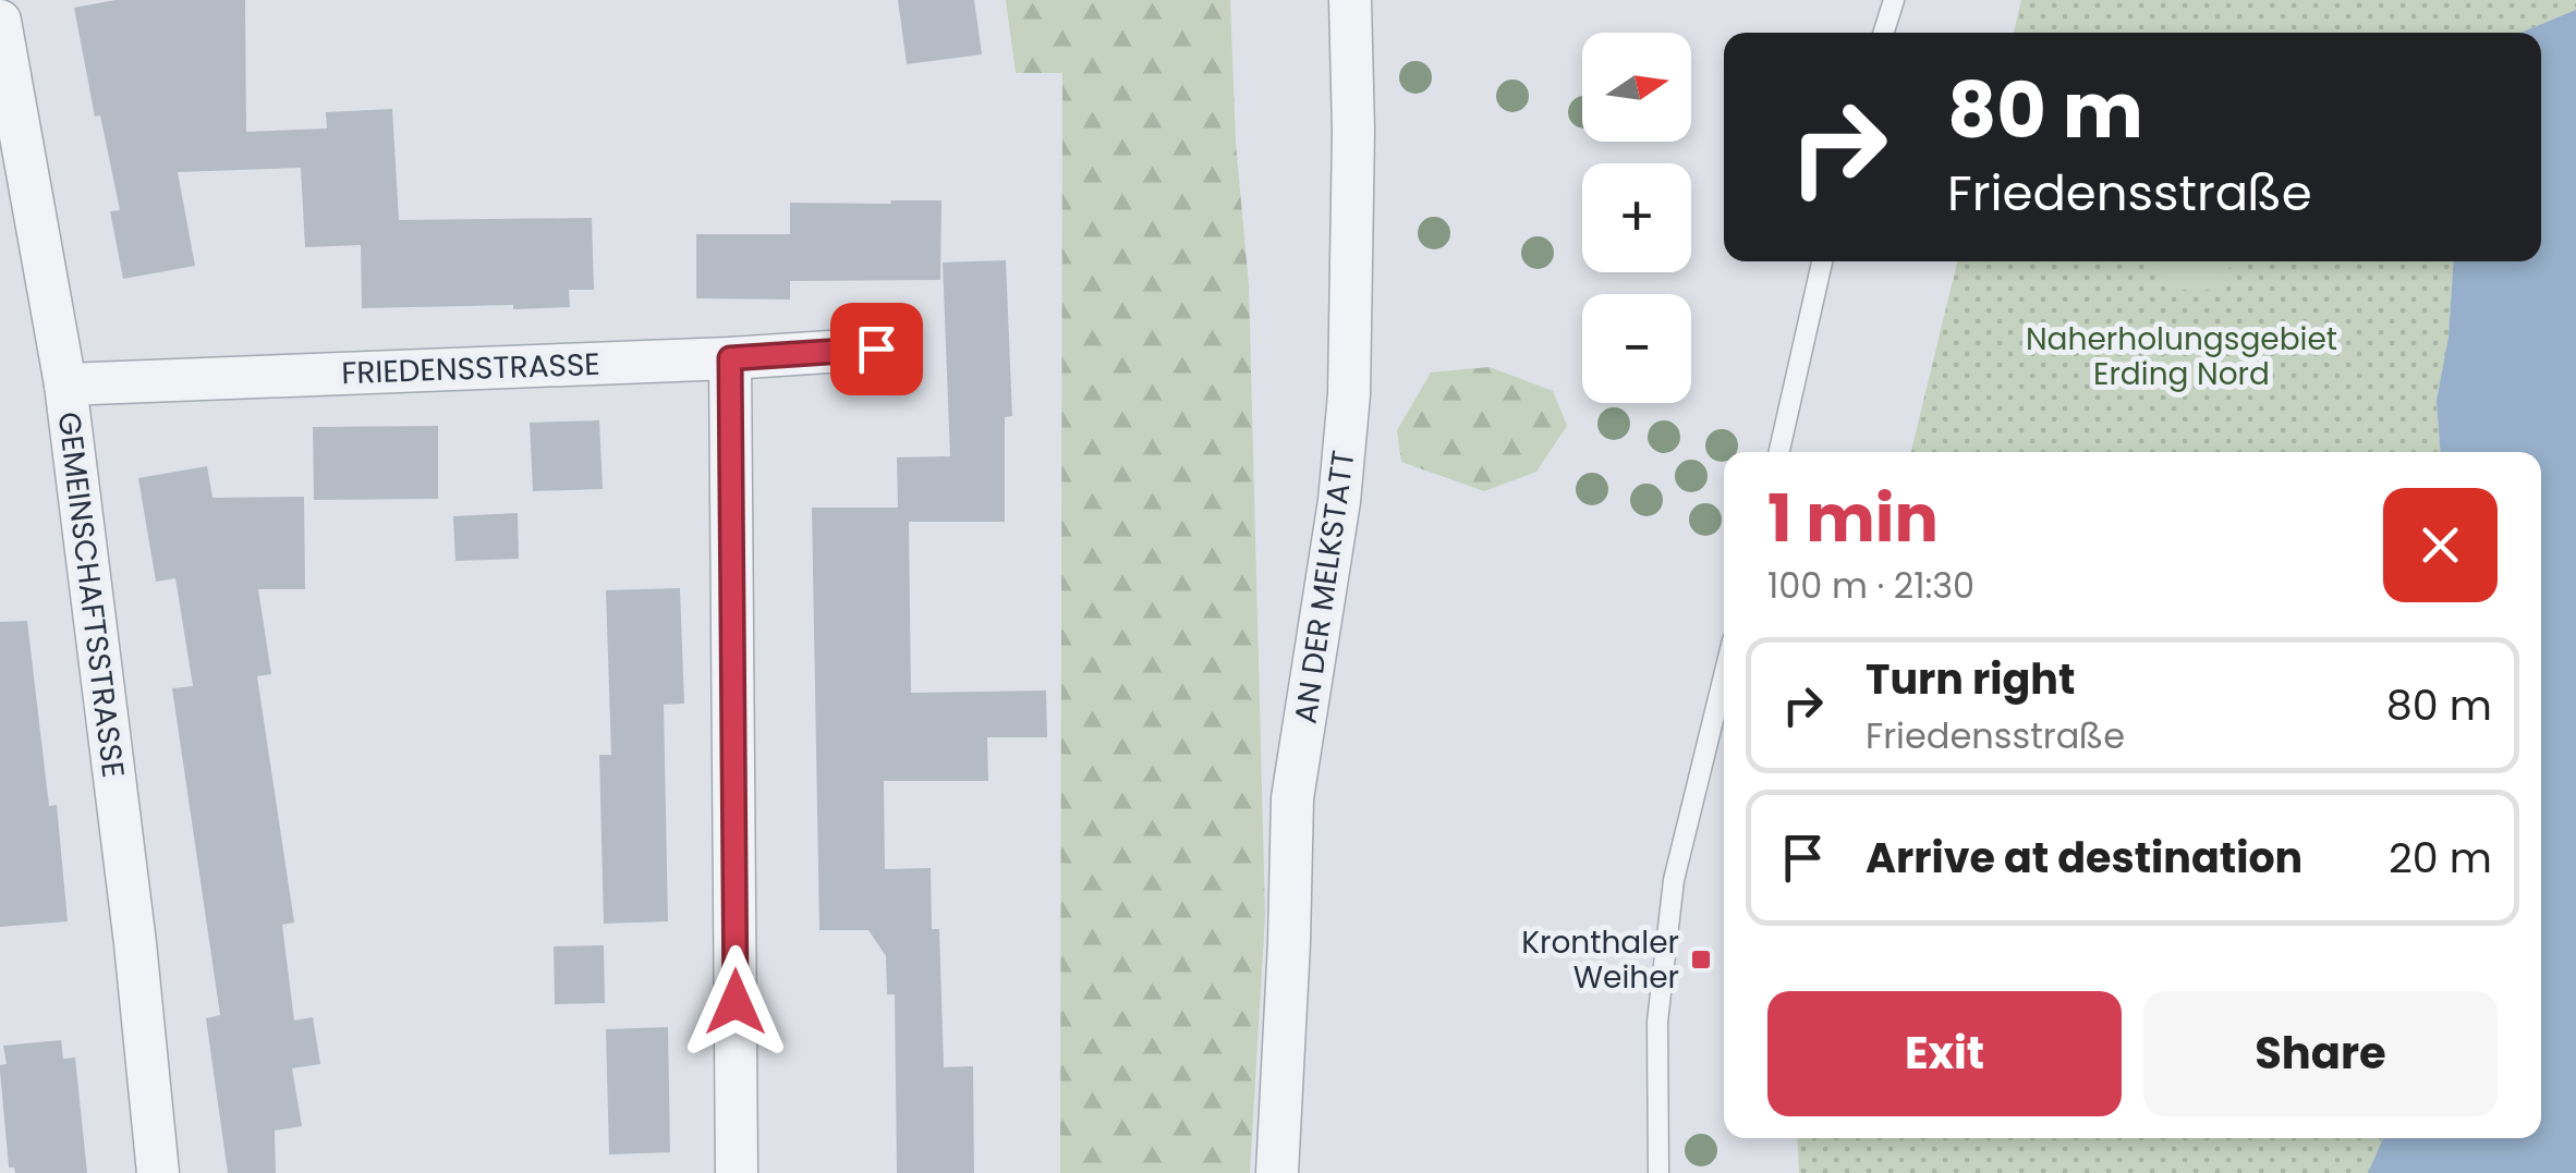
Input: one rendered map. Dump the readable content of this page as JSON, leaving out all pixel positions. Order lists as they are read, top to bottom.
{
  "streets": {
    "street": ["FRIEDENSSTRASSE", "AN DER MELKSTATT", "GEMEINSCHAFTSSTRASSE"]
  },
  "crossings": [
    ["FRIEDENSSTRASSE", "GEMEINSCHAFTSSTRASSE"]
  ],
  "parks": ["Naherholungsgebiet Erding Nord"],
  "places": {
    "transit": ["Kronthaler Weiher"]
  },
  "north": "right",
  "page": {
    "map_buttons": ["+", "−"],
    "turn": ["80 m", "Friedensstraße"],
    "heading": ["1 min", "100 m · 21:30"],
    "list": [
      {
        "name": "Turn right",
        "note": "Friedensstraße",
        "value": "80 m"
      },
      {
        "name": "Arrive at destination",
        "value": "20 m"
      }
    ],
    "buttons": ["Exit", "Share"]
  }
}
